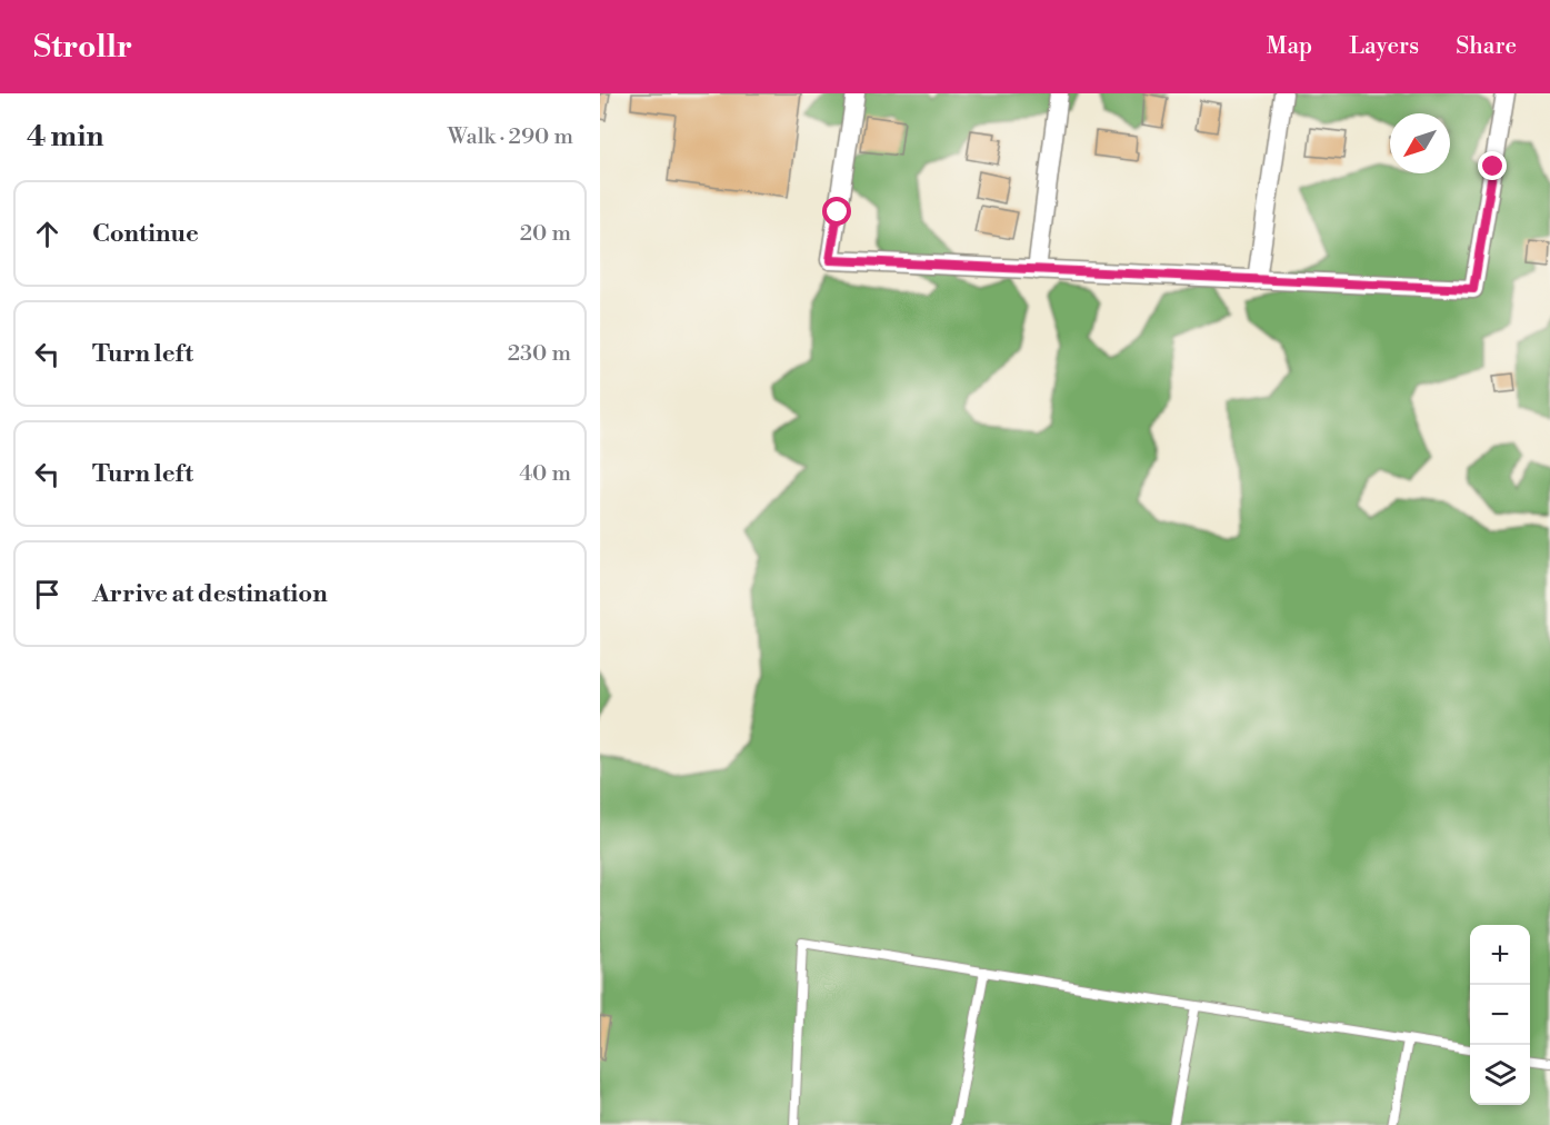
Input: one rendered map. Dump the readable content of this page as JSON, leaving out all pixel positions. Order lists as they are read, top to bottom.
{
  "north": "bottom left",
  "page": {
    "header": "Strollr",
    "nav": ["Map", "Layers", "Share"],
    "heading": ["4 min", "Walk · 290 m"],
    "list": [
      ["Continue", "20 m"],
      ["Turn left", "230 m"],
      ["Turn left", "40 m"],
      "Arrive at destination"
    ],
    "map_buttons": ["+", "−"]
  }
}
